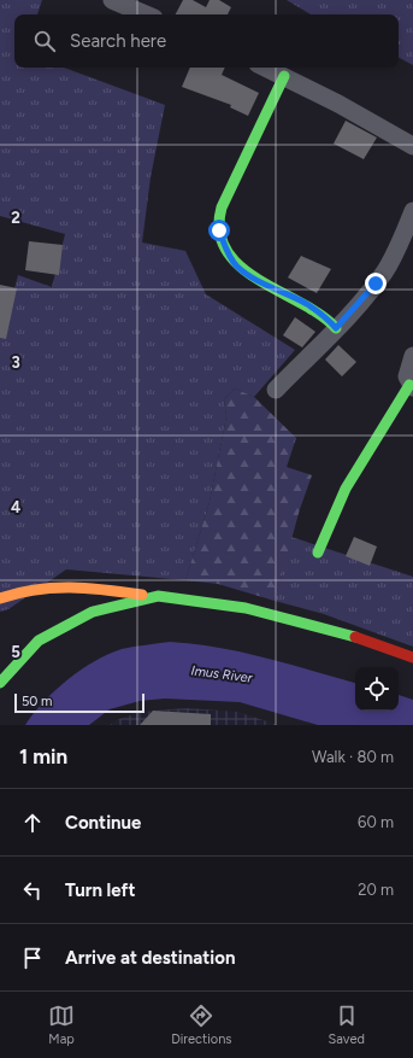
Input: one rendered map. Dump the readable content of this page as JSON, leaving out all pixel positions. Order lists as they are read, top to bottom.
{
  "water": ["Imus River"],
  "scale_bar": "50 m",
  "page": {
    "search": "Search here",
    "scale": "50 m",
    "heading": ["1 min", "Walk · 80 m"],
    "list": [
      ["Continue", "60 m"],
      ["Turn left", "20 m"],
      "Arrive at destination"
    ],
    "nav": ["Map", "Directions", "Saved"]
  },
  "grid": {
    "rows": [
      "2",
      "3",
      "4",
      "5"
    ]
  }
}
